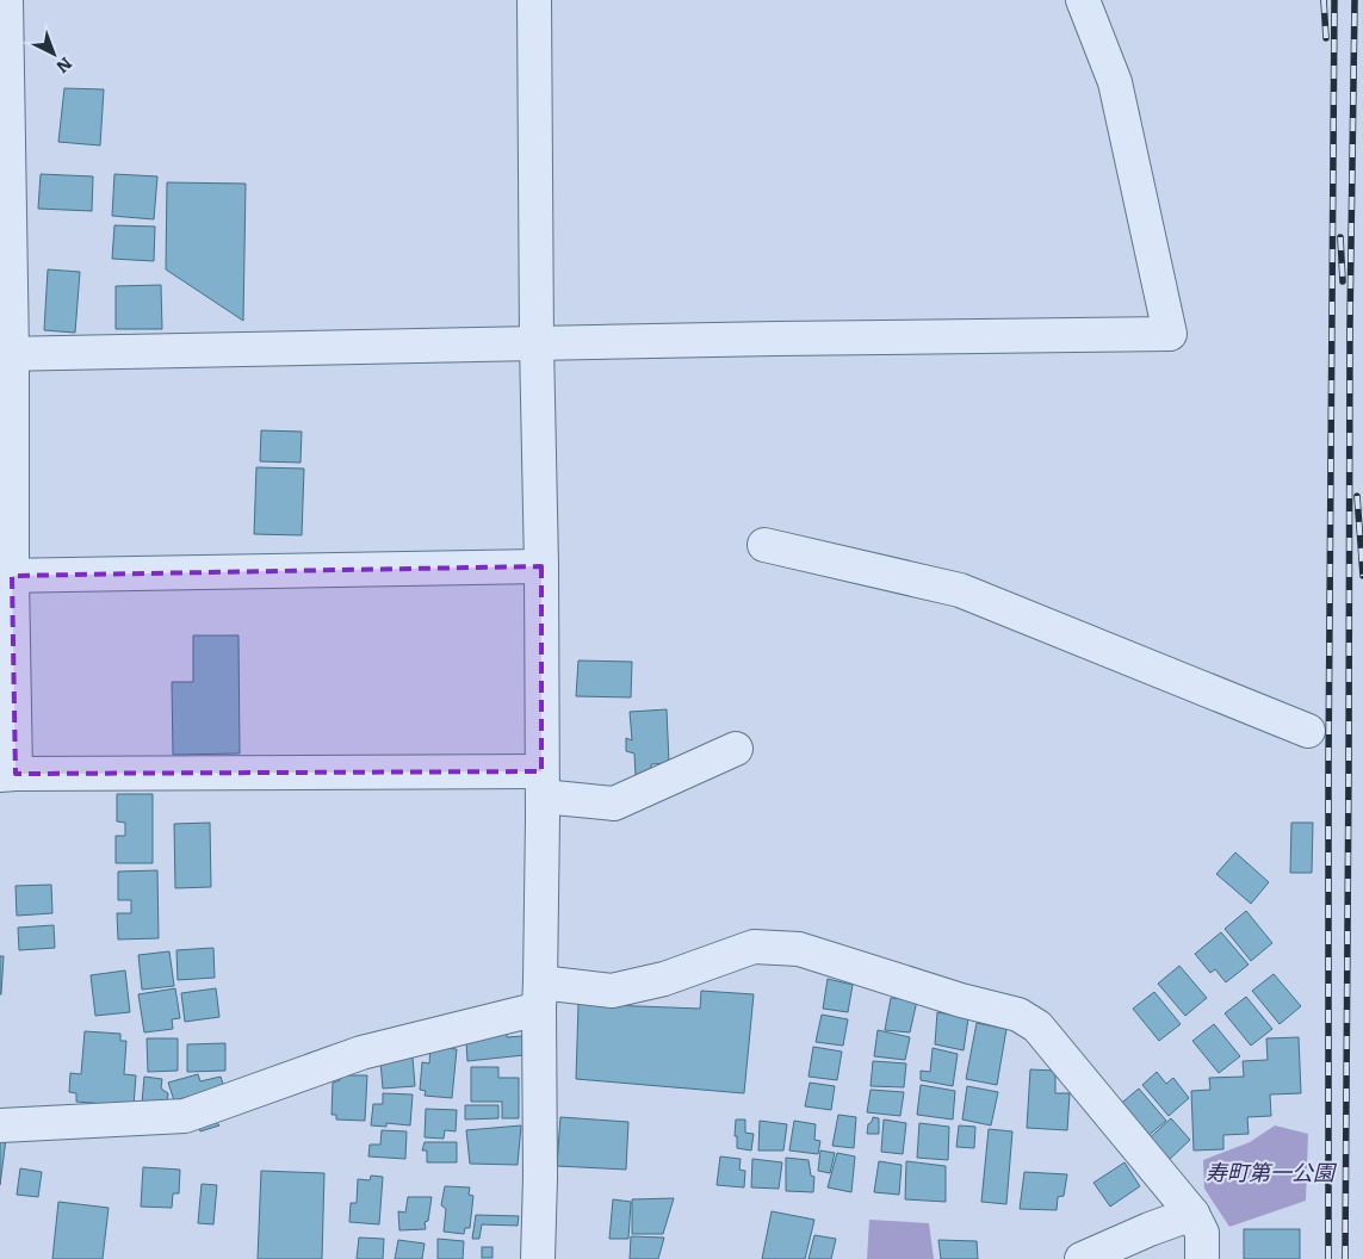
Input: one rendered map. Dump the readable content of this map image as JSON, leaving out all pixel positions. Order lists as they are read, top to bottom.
{
  "parks": ["寿町第一公園"],
  "north": "bottom right"
}
